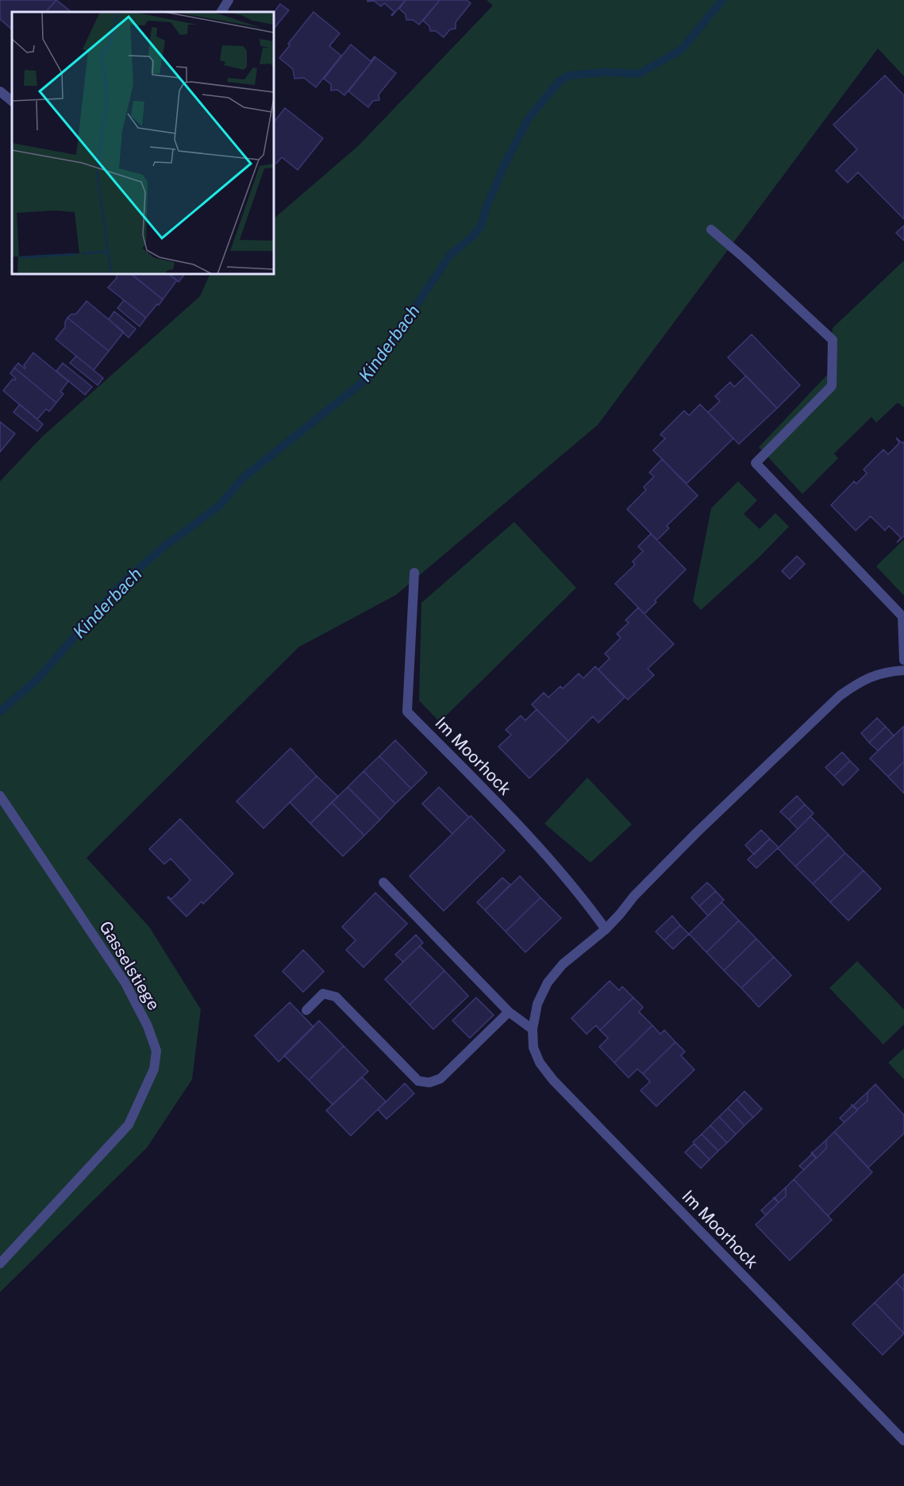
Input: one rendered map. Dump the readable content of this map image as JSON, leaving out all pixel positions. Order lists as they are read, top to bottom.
{
  "streets": {
    "street": ["Im Moorhock", "Gasselstiege"]
  },
  "water": ["Kinderbach"]
}
